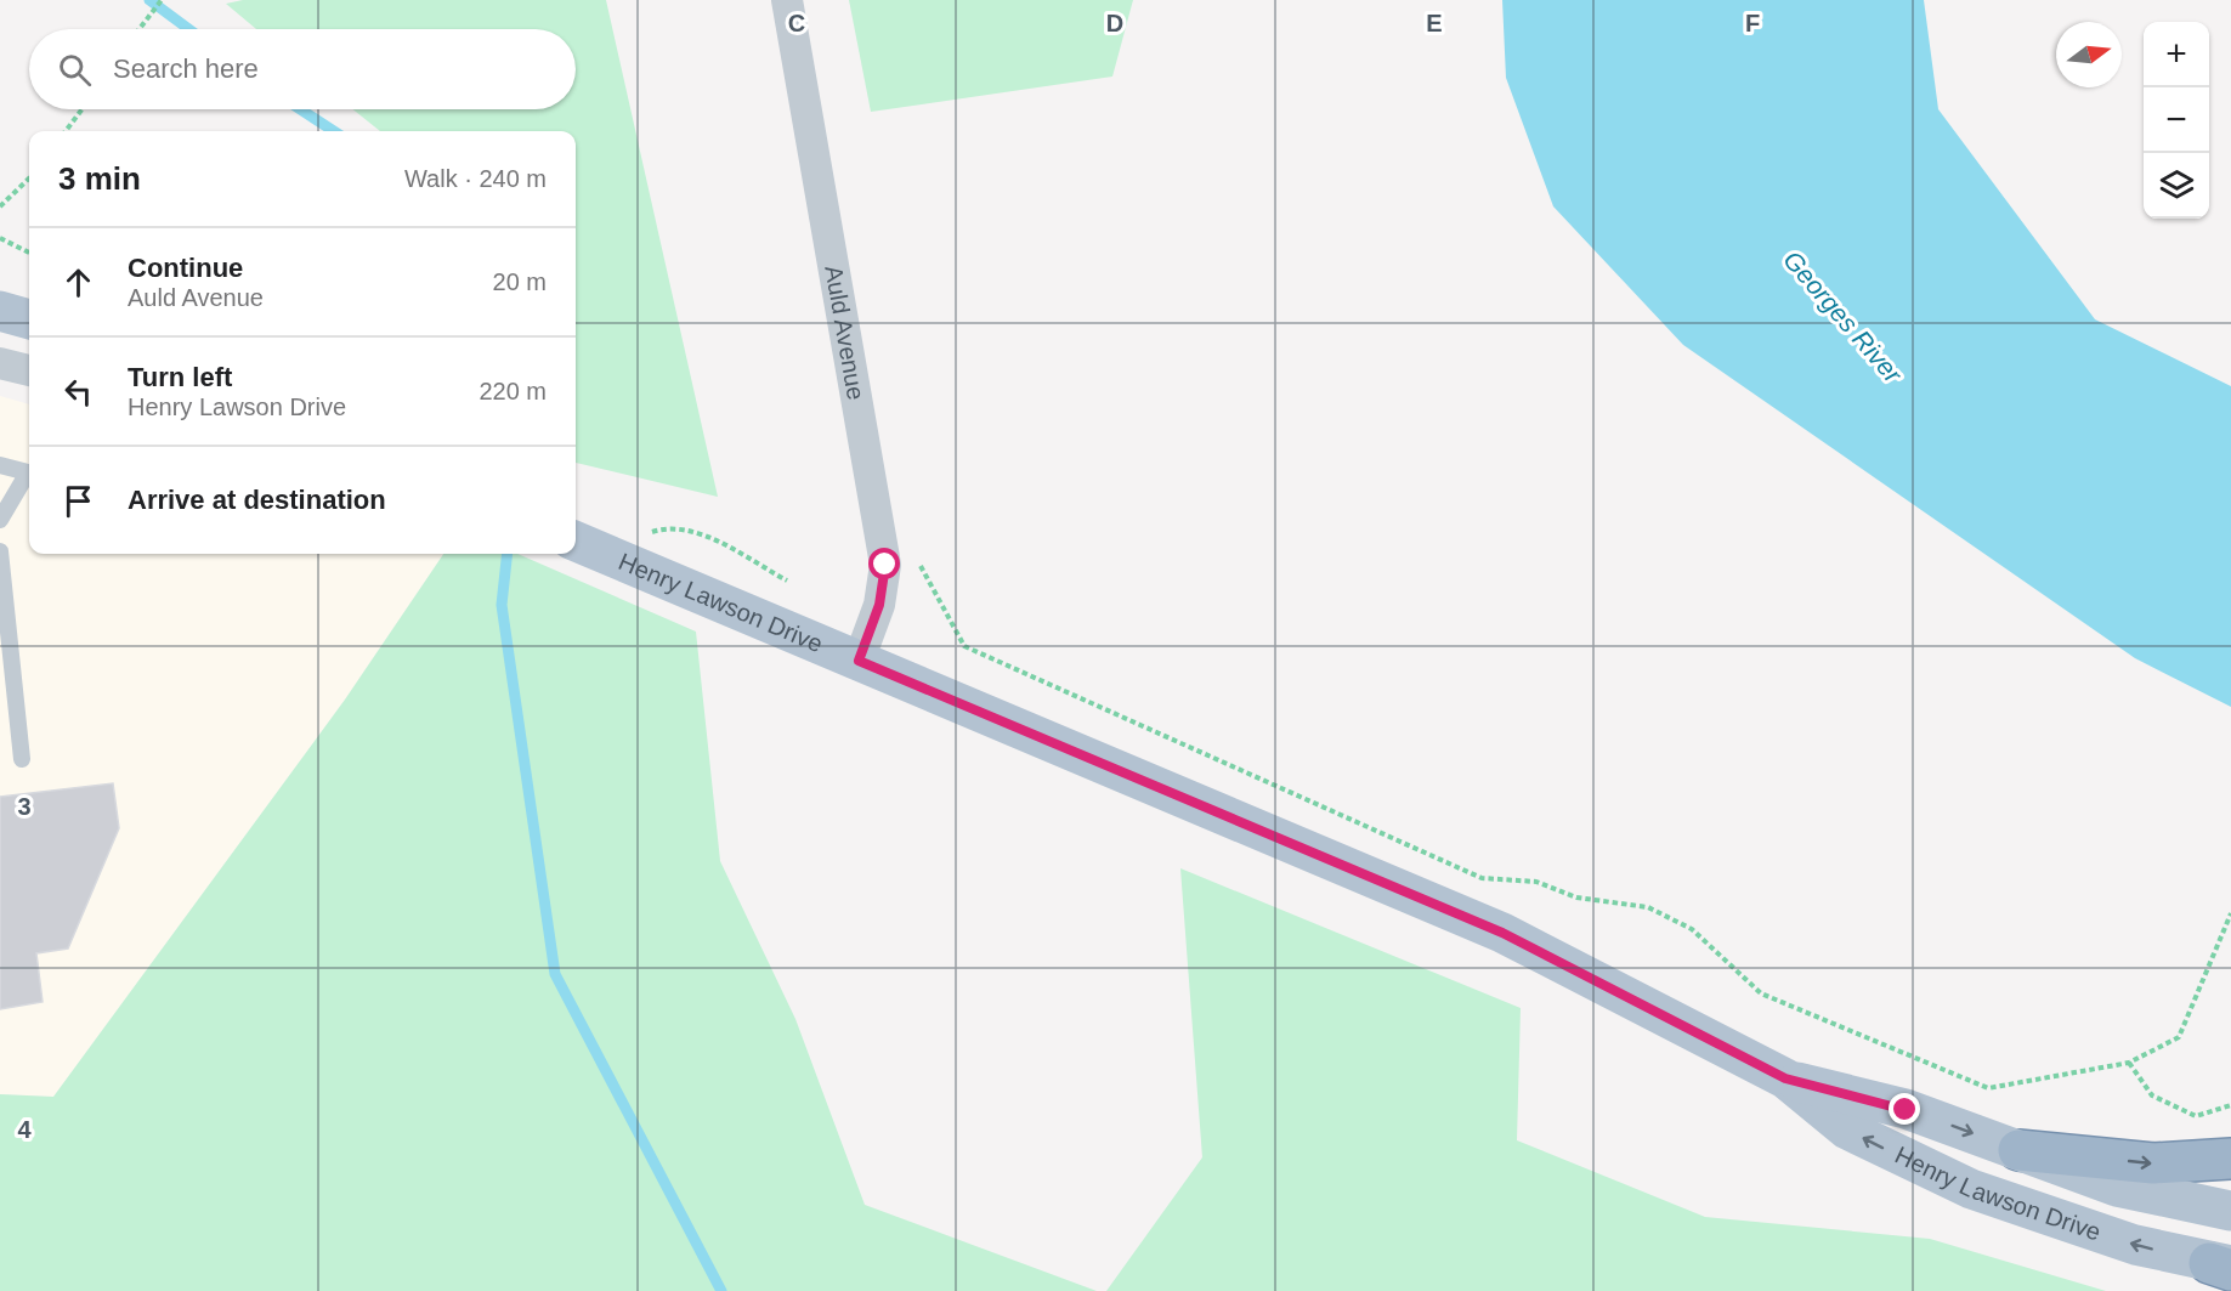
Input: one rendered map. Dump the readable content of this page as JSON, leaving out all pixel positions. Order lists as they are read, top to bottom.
{
  "streets": {
    "main road": ["Henry Lawson Drive"],
    "street": ["Auld Avenue"]
  },
  "crossings": [
    ["Auld Avenue", "Henry Lawson Drive"]
  ],
  "water": ["Georges River"],
  "north": "right",
  "page": {
    "map_buttons": ["+", "−"],
    "search": "Search here",
    "heading": ["3 min", "Walk · 240 m"],
    "list": [
      ["Continue", "Auld Avenue", "20 m"],
      ["Turn left", "Henry Lawson Drive", "220 m"],
      "Arrive at destination"
    ]
  },
  "grid": {
    "columns": [
      "C",
      "D",
      "E",
      "F"
    ],
    "rows": ["3", "4"]
  }
}
